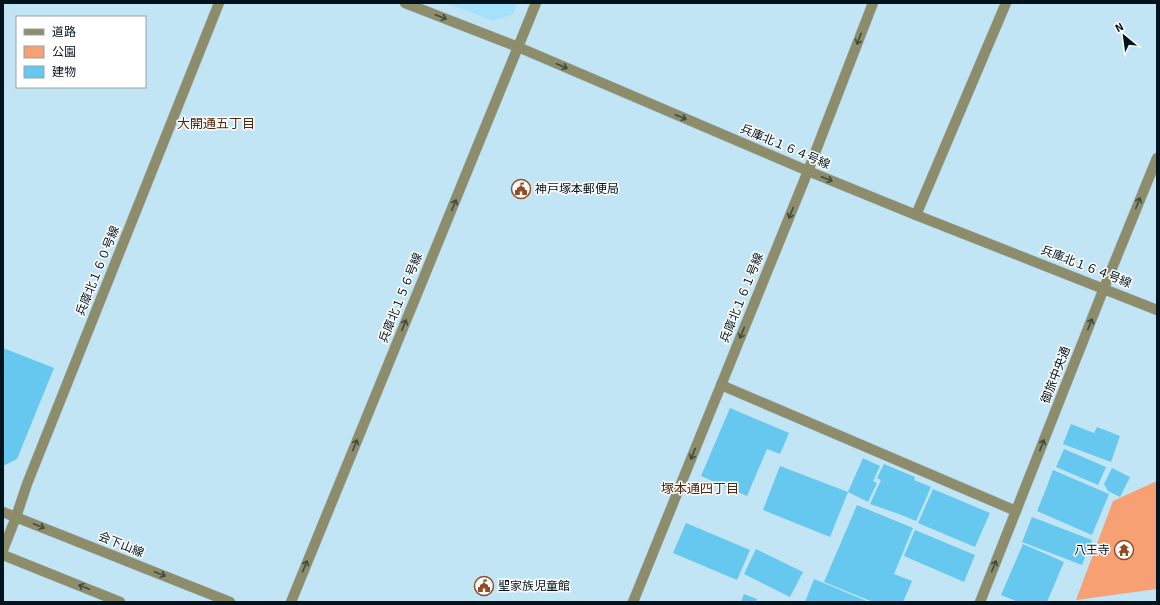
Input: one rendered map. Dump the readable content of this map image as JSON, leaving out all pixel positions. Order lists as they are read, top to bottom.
{
  "streets": {
    "street": [
      "兵庫北１６４号線",
      "兵庫北１６０号線",
      "兵庫北１５６号線",
      "兵庫北１６１号線",
      "御旅中央通",
      "会下山線"
    ]
  },
  "crossings": [
    ["兵庫北１６４号線", "兵庫北１５６号線"],
    ["兵庫北１６４号線", "兵庫北１６１号線"],
    ["兵庫北１６４号線", "御旅中央通"],
    ["兵庫北１６０号線", "会下山線"]
  ],
  "one_way": [
    "兵庫北１６４号線",
    "兵庫北１５６号線",
    "兵庫北１６１号線",
    "御旅中央通"
  ],
  "districts": ["大開通五丁目", "塚本通四丁目"],
  "places": {
    "public building": ["神戸塚本郵便局", "聖家族児童館"],
    "temple": ["八王寺"]
  },
  "legend": ["道路", "公園", "建物"],
  "north": "top left"
}
